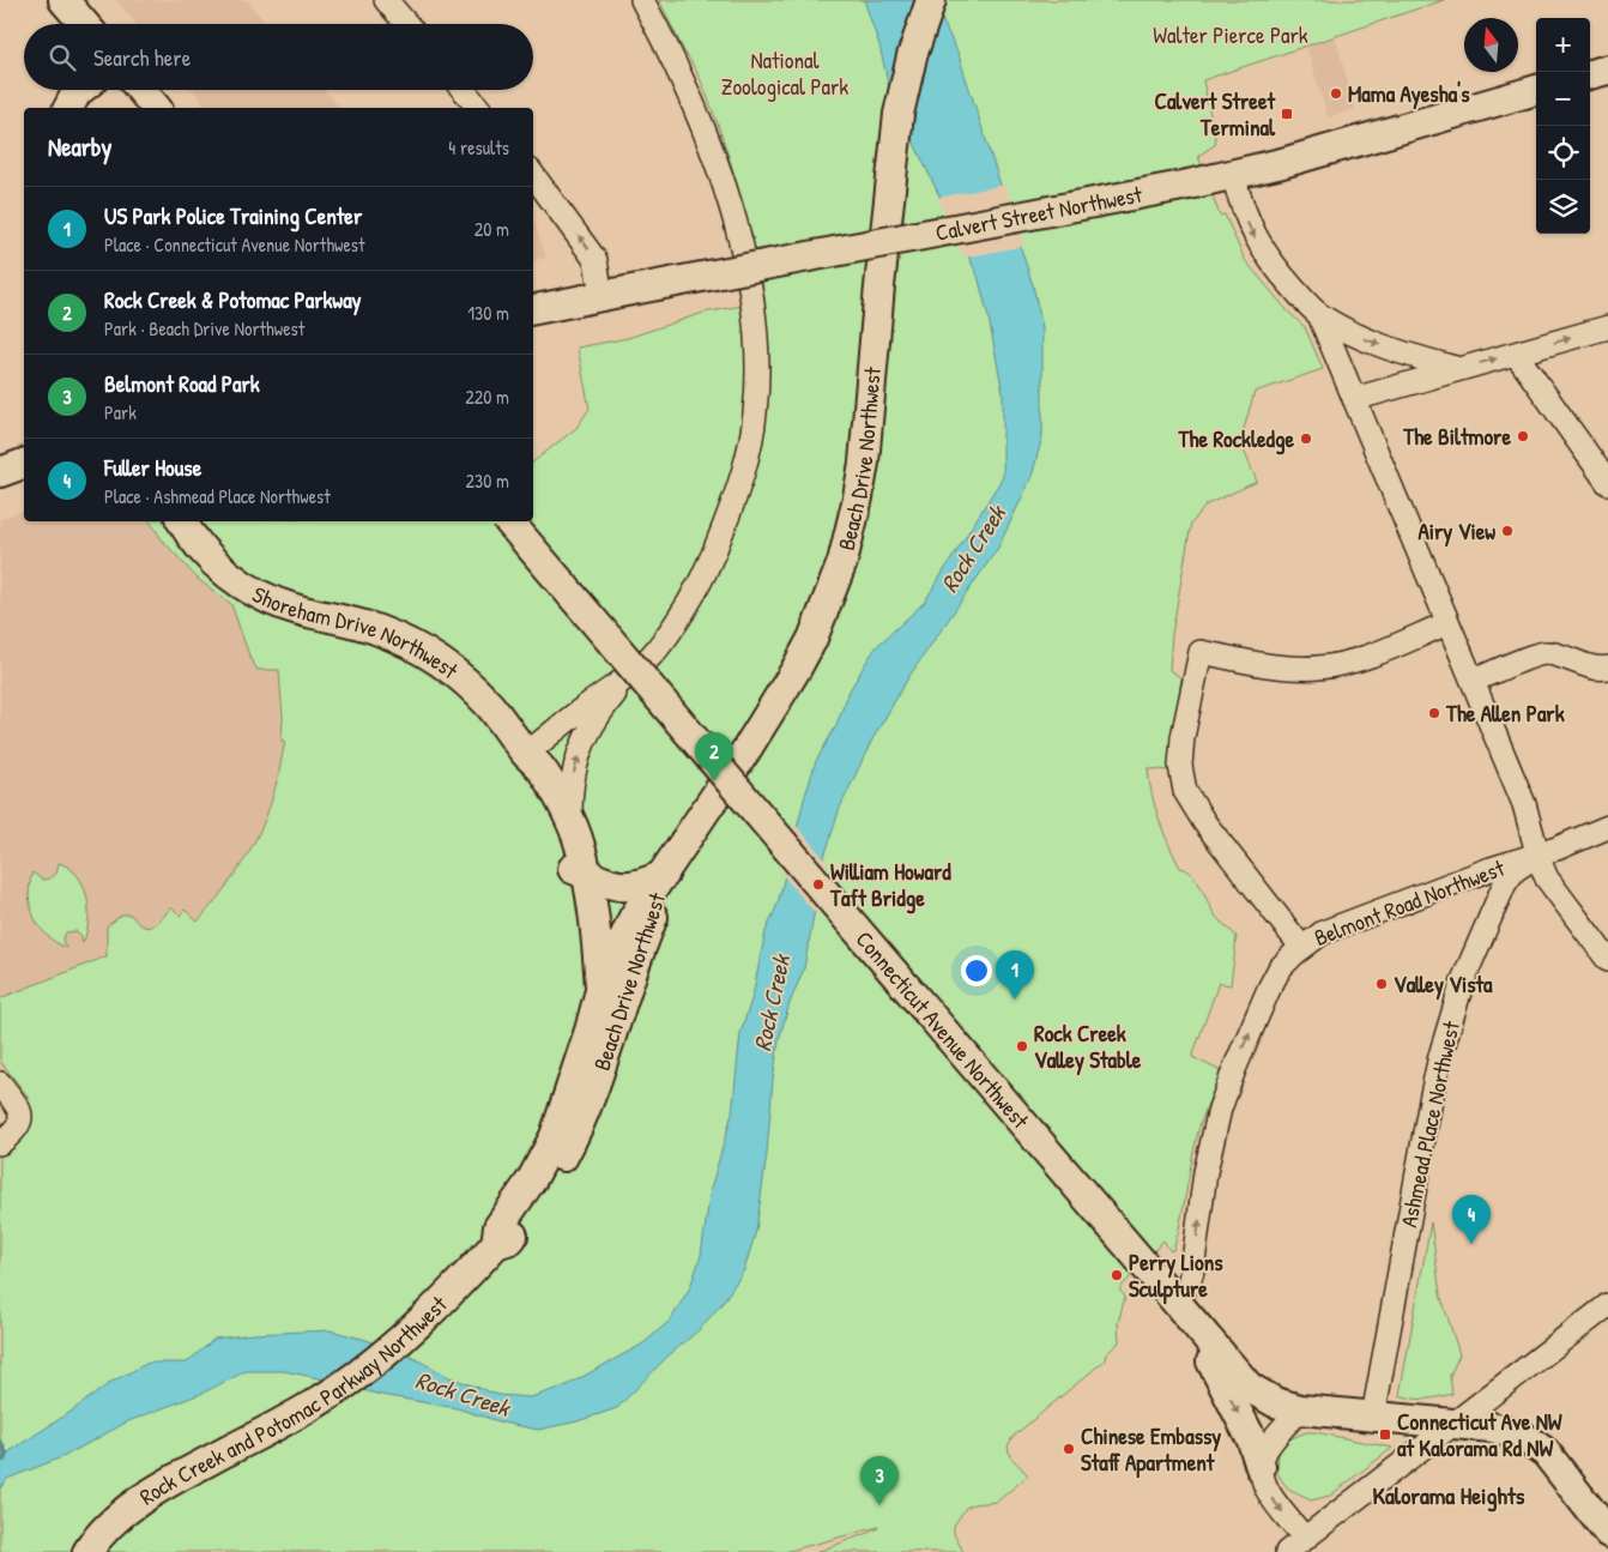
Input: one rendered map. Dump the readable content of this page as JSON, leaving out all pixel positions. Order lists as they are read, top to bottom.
{
  "streets": {
    "main road": [
      "Calvert Street Northwest",
      "Beach Drive Northwest",
      "Shoreham Drive Northwest",
      "Connecticut Avenue Northwest",
      "Rock Creek and Potomac Parkway Northwest"
    ],
    "street": ["Belmont Road Northwest", "Ashmead Place Northwest"]
  },
  "crossings": [
    ["Beach Drive Northwest", "Shoreham Drive Northwest"],
    ["Beach Drive Northwest", "Rock Creek and Potomac Parkway Northwest"],
    ["Shoreham Drive Northwest", "Rock Creek and Potomac Parkway Northwest"],
    ["Belmont Road Northwest", "Connecticut Avenue Northwest"],
    ["Belmont Road Northwest", "Ashmead Place Northwest"],
    ["Connecticut Avenue Northwest", "Ashmead Place Northwest"]
  ],
  "one_way": ["Belmont Road Northwest"],
  "districts": ["Kalorama Heights"],
  "water": ["Rock Creek"],
  "parks": ["Walter Pierce Park", "National Zoological Park"],
  "places": {
    "other": [
      "Mama Ayesha's",
      "The Biltmore",
      "The Rockledge",
      "Airy View",
      "The Allen Park",
      "William Howard Taft Bridge",
      "Valley Vista",
      "Rock Creek Valley Stable",
      "Perry Lions Sculpture",
      "Chinese Embassy Staff Apartment"
    ],
    "transit": ["Calvert Street Terminal", "Connecticut Ave NW at Kalorama Rd NW"]
  },
  "north": "top",
  "page": {
    "map_buttons": ["+", "−"],
    "search": "Search here",
    "heading": ["Nearby", "4 results"],
    "list": [
      {
        "mark": "1",
        "name": "US Park Police Training Center",
        "note": "Place · Connecticut Avenue Northwest",
        "value": "20 m"
      },
      {
        "mark": "2",
        "name": "Rock Creek & Potomac Parkway",
        "note": "Park · Beach Drive Northwest",
        "value": "130 m"
      },
      {
        "mark": "3",
        "name": "Belmont Road Park",
        "note": "Park",
        "value": "220 m"
      },
      {
        "mark": "4",
        "name": "Fuller House",
        "note": "Place · Ashmead Place Northwest",
        "value": "230 m"
      }
    ],
    "pins": [
      "2",
      "1",
      "4",
      "3"
    ]
  }
}
